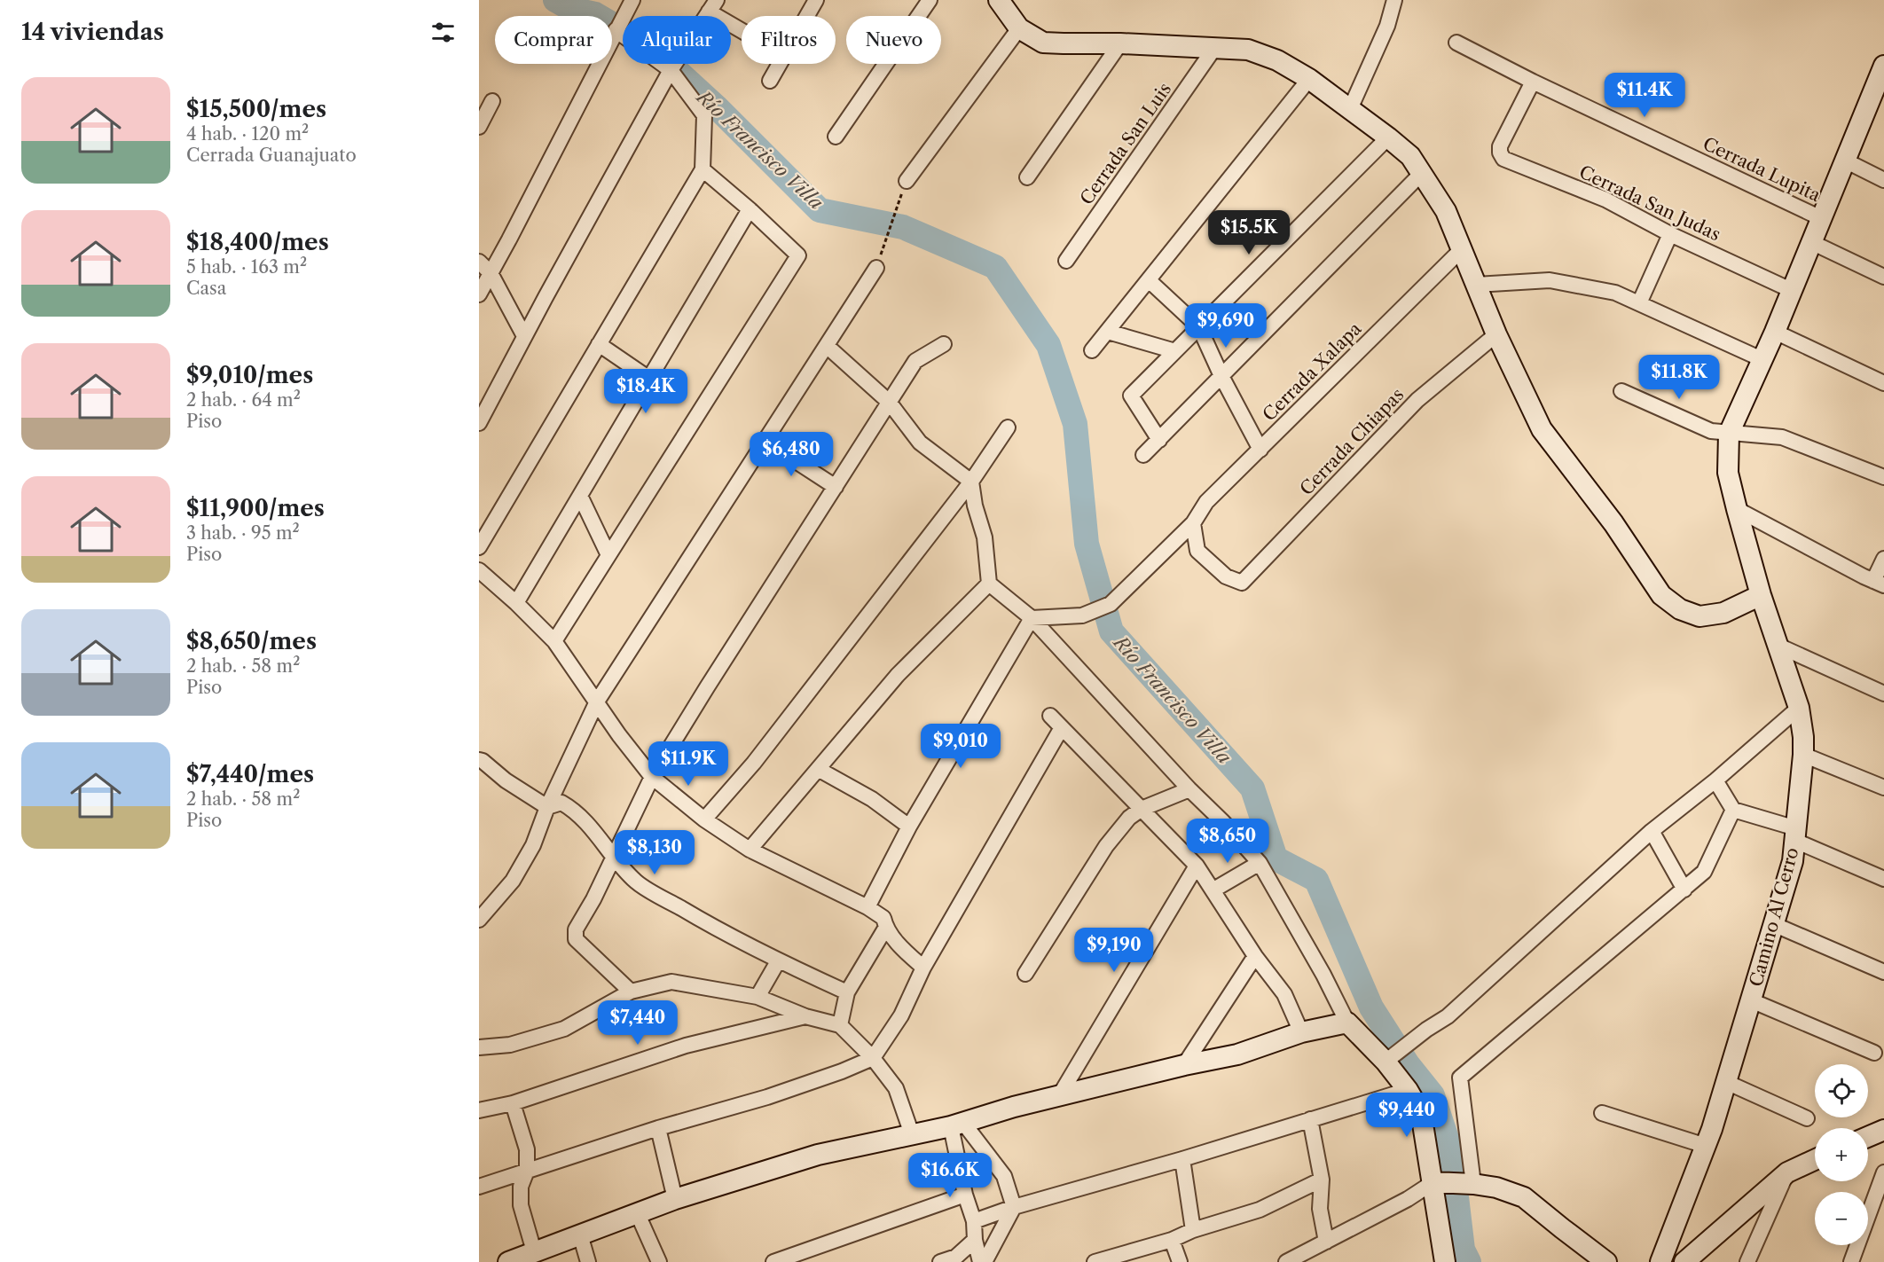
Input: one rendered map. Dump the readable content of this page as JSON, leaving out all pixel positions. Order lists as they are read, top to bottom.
{
  "streets": {
    "main road": ["Camino Al Cerro"],
    "street": [
      "Cerrada San Luis",
      "Cerrada Lupita",
      "Cerrada San Judas",
      "Cerrada Xalapa",
      "Cerrada Chiapas"
    ]
  },
  "crossings": [
    ["Cerrada Lupita", "Cerrada San Judas"],
    ["Cerrada Xalapa", "Cerrada Chiapas"]
  ],
  "water": ["Río Francisco Villa"],
  "page": {
    "heading": "14 viviendas",
    "chip": [
      "Comprar",
      "Alquilar",
      "Filtros",
      "Nuevo"
    ],
    "list": [
      {
        "name": "$15,500/mes",
        "note": "4 hab. · 120 m² · Cerrada Guanajuato"
      },
      {
        "name": "$18,400/mes",
        "note": "5 hab. · 163 m² · Casa"
      },
      {
        "name": "$9,010/mes",
        "note": "2 hab. · 64 m² · Piso"
      },
      {
        "name": "$11,900/mes",
        "note": "3 hab. · 95 m² · Piso"
      },
      {
        "name": "$8,650/mes",
        "note": "2 hab. · 58 m² · Piso"
      },
      {
        "name": "$7,440/mes",
        "note": "2 hab. · 58 m² · Piso"
      }
    ],
    "price": [
      "$11.4K",
      "$15.5K",
      "$9,690",
      "$11.8K",
      "$18.4K",
      "$6,480",
      "$9,010",
      "$11.9K",
      "$8,650",
      "$8,130",
      "$9,190",
      "$7,440",
      "$9,440",
      "$16.6K"
    ],
    "map_buttons": ["+", "−"]
  }
}
